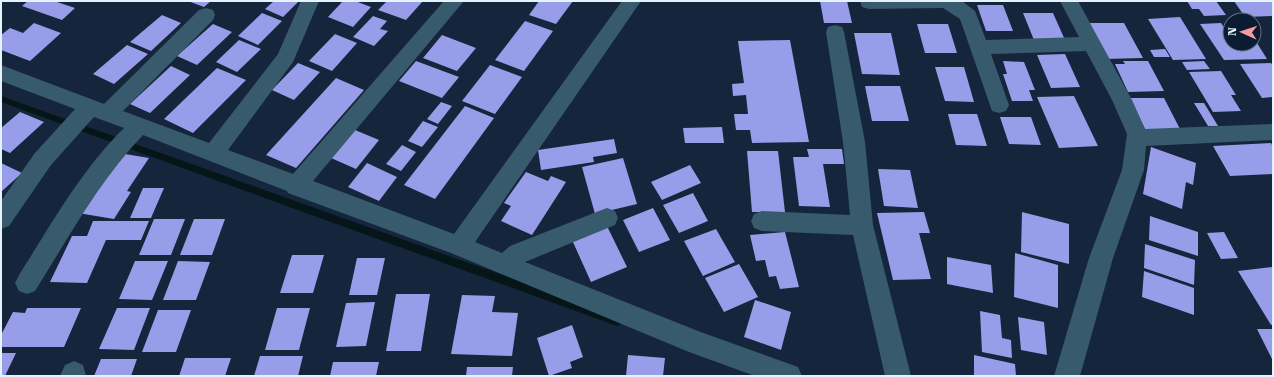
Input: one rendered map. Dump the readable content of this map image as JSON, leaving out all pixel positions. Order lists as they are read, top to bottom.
{
  "north": "left"
}
